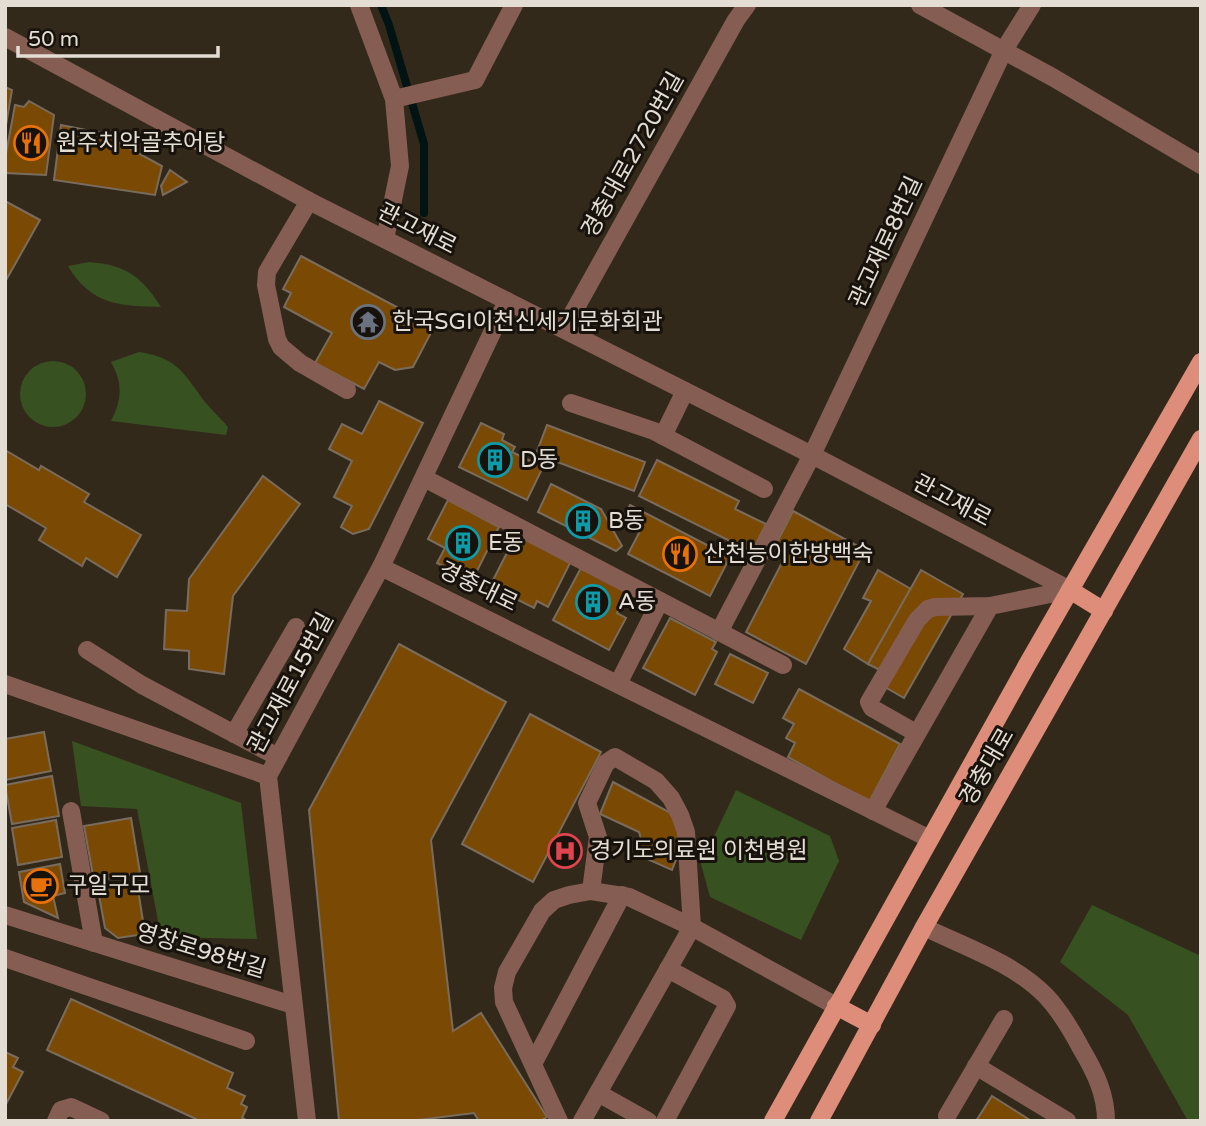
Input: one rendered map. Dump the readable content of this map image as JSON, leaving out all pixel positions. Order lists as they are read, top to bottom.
{
  "streets": {
    "main road": ["경충대로"],
    "street": [
      "경충대로2720번길",
      "관고재로",
      "관고재로8번길",
      "관고재로15번길",
      "영창로98번길"
    ]
  },
  "crossings": [
    ["경충대로2720번길", "관고재로"],
    ["관고재로", "관고재로8번길"],
    ["관고재로", "경충대로"],
    ["관고재로", "관고재로15번길"],
    ["경충대로", "관고재로15번길"],
    ["관고재로15번길", "영창로98번길"]
  ],
  "places": {
    "restaurant": ["원주치악골추어탕", "산천능이한방백숙"],
    "temple": ["한국SGI이천신세기문화회관"],
    "building": [
      "D동",
      "B동",
      "E동",
      "A동"
    ],
    "hospital": ["경기도의료원 이천병원"],
    "cafe": ["구일구모"]
  },
  "scale_bar": "50 m"
}
